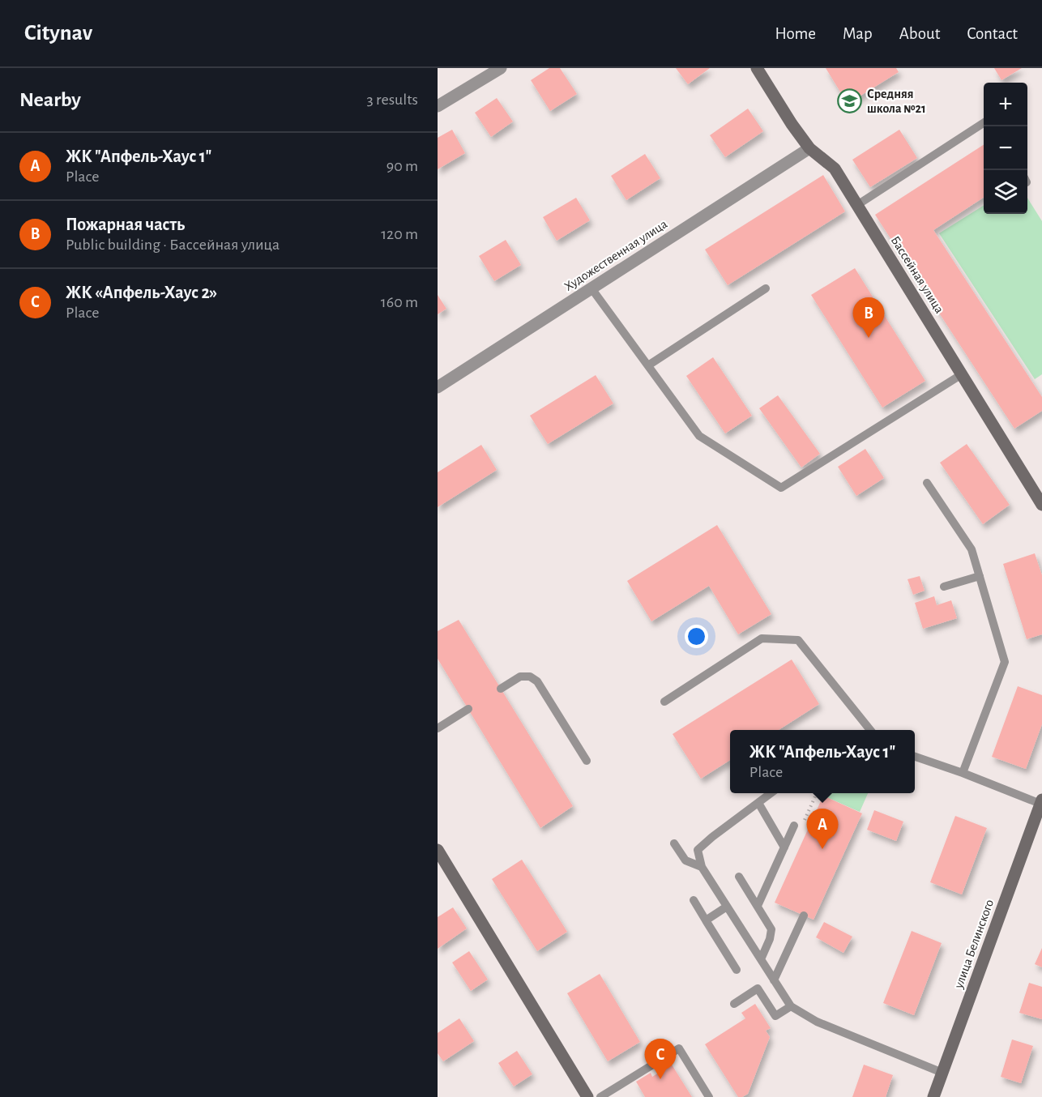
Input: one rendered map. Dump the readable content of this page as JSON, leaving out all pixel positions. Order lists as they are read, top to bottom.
{
  "streets": {
    "street": ["Художественная улица", "Бассейная улица", "улица Белинского"]
  },
  "crossings": [
    ["Художественная улица", "Бассейная улица"]
  ],
  "places": {
    "school or university": ["Средняя школа №21"]
  },
  "page": {
    "header": "Citynav",
    "nav": [
      "Home",
      "Map",
      "About",
      "Contact"
    ],
    "heading": ["Nearby", "3 results"],
    "map_buttons": ["+", "−"],
    "list": [
      {
        "mark": "A",
        "name": "ЖК \"Апфель-Хаус 1\"",
        "note": "Place",
        "value": "90 m"
      },
      {
        "mark": "B",
        "name": "Пожарная часть",
        "note": "Public building · Бассейная улица",
        "value": "120 m"
      },
      {
        "mark": "C",
        "name": "ЖК «Апфель-Хаус 2»",
        "note": "Place",
        "value": "160 m"
      }
    ],
    "pins": ["B", "A", "C"],
    "popup": ["ЖК \"Апфель-Хаус 1\"", "Place"]
  }
}
